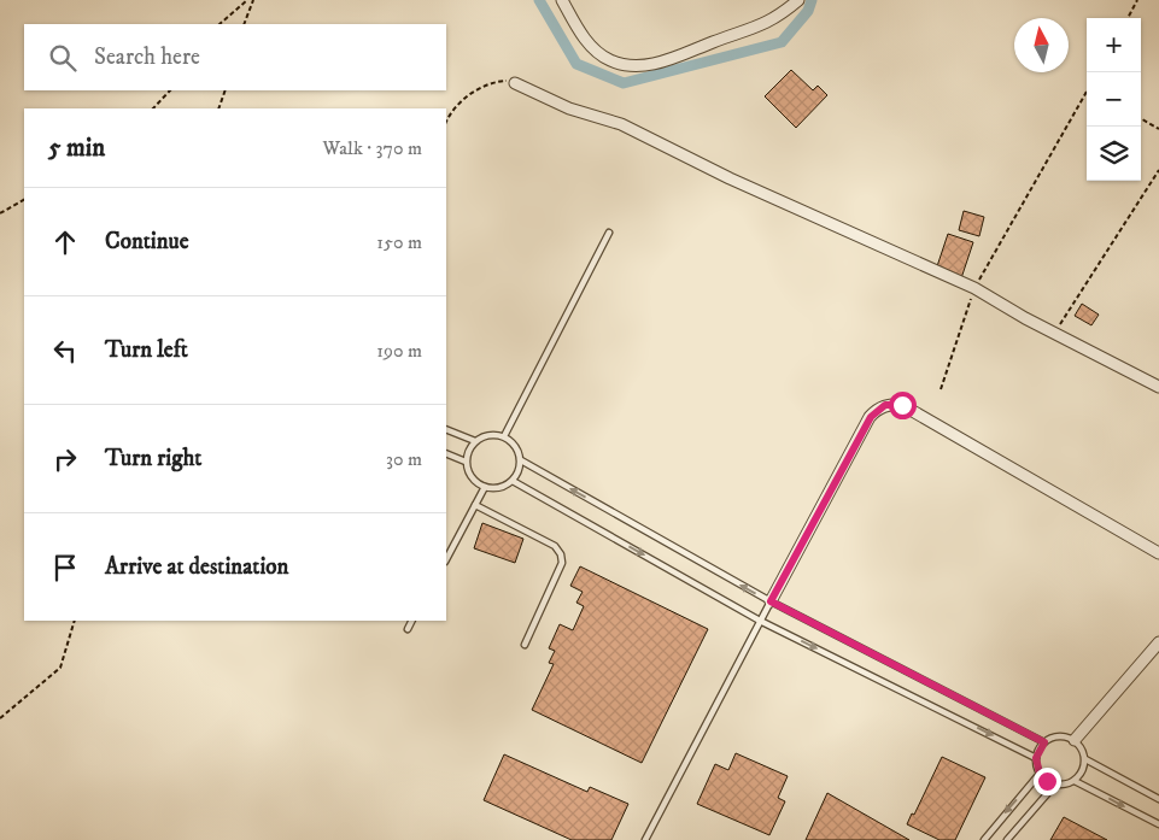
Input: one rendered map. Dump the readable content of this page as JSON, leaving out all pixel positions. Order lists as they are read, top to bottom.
{
  "north": "top",
  "page": {
    "map_buttons": ["+", "−"],
    "search": "Search here",
    "heading": ["5 min", "Walk · 370 m"],
    "list": [
      ["Continue", "150 m"],
      ["Turn left", "190 m"],
      ["Turn right", "30 m"],
      "Arrive at destination"
    ]
  }
}
